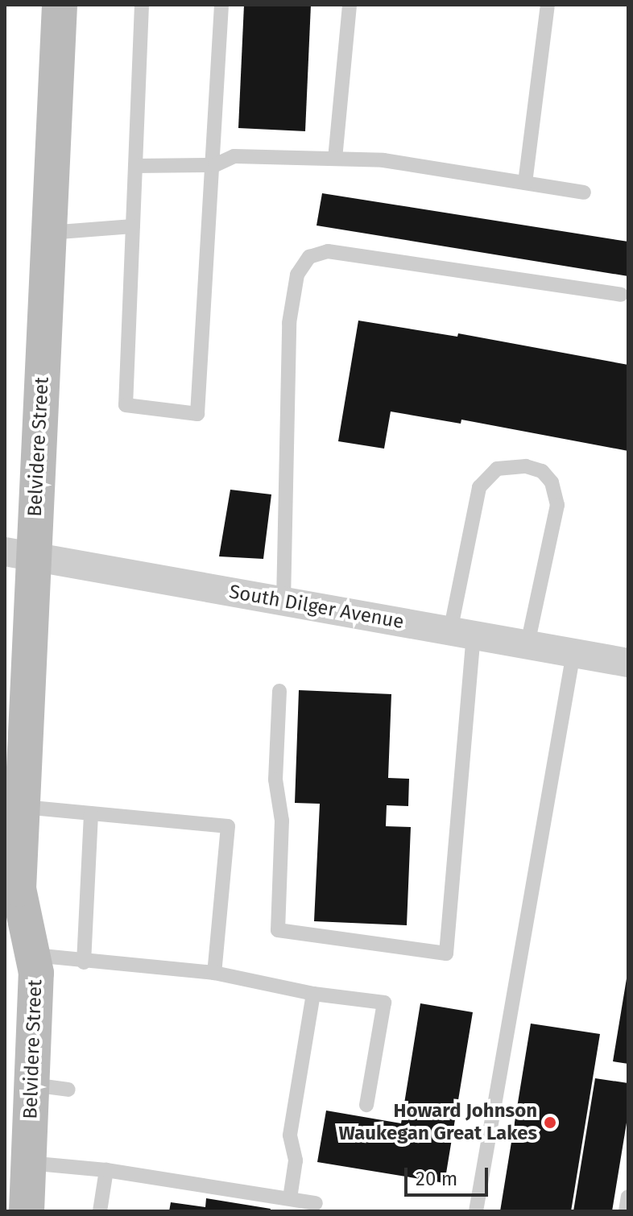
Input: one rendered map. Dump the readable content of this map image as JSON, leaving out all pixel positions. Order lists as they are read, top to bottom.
{
  "streets": {
    "main road": ["Belvidere Street"],
    "street": ["South Dilger Avenue"]
  },
  "crossings": [
    ["Belvidere Street", "South Dilger Avenue"]
  ],
  "places": ["Howard Johnson Waukegan Great Lakes"],
  "scale_bar": "20 m"
}
